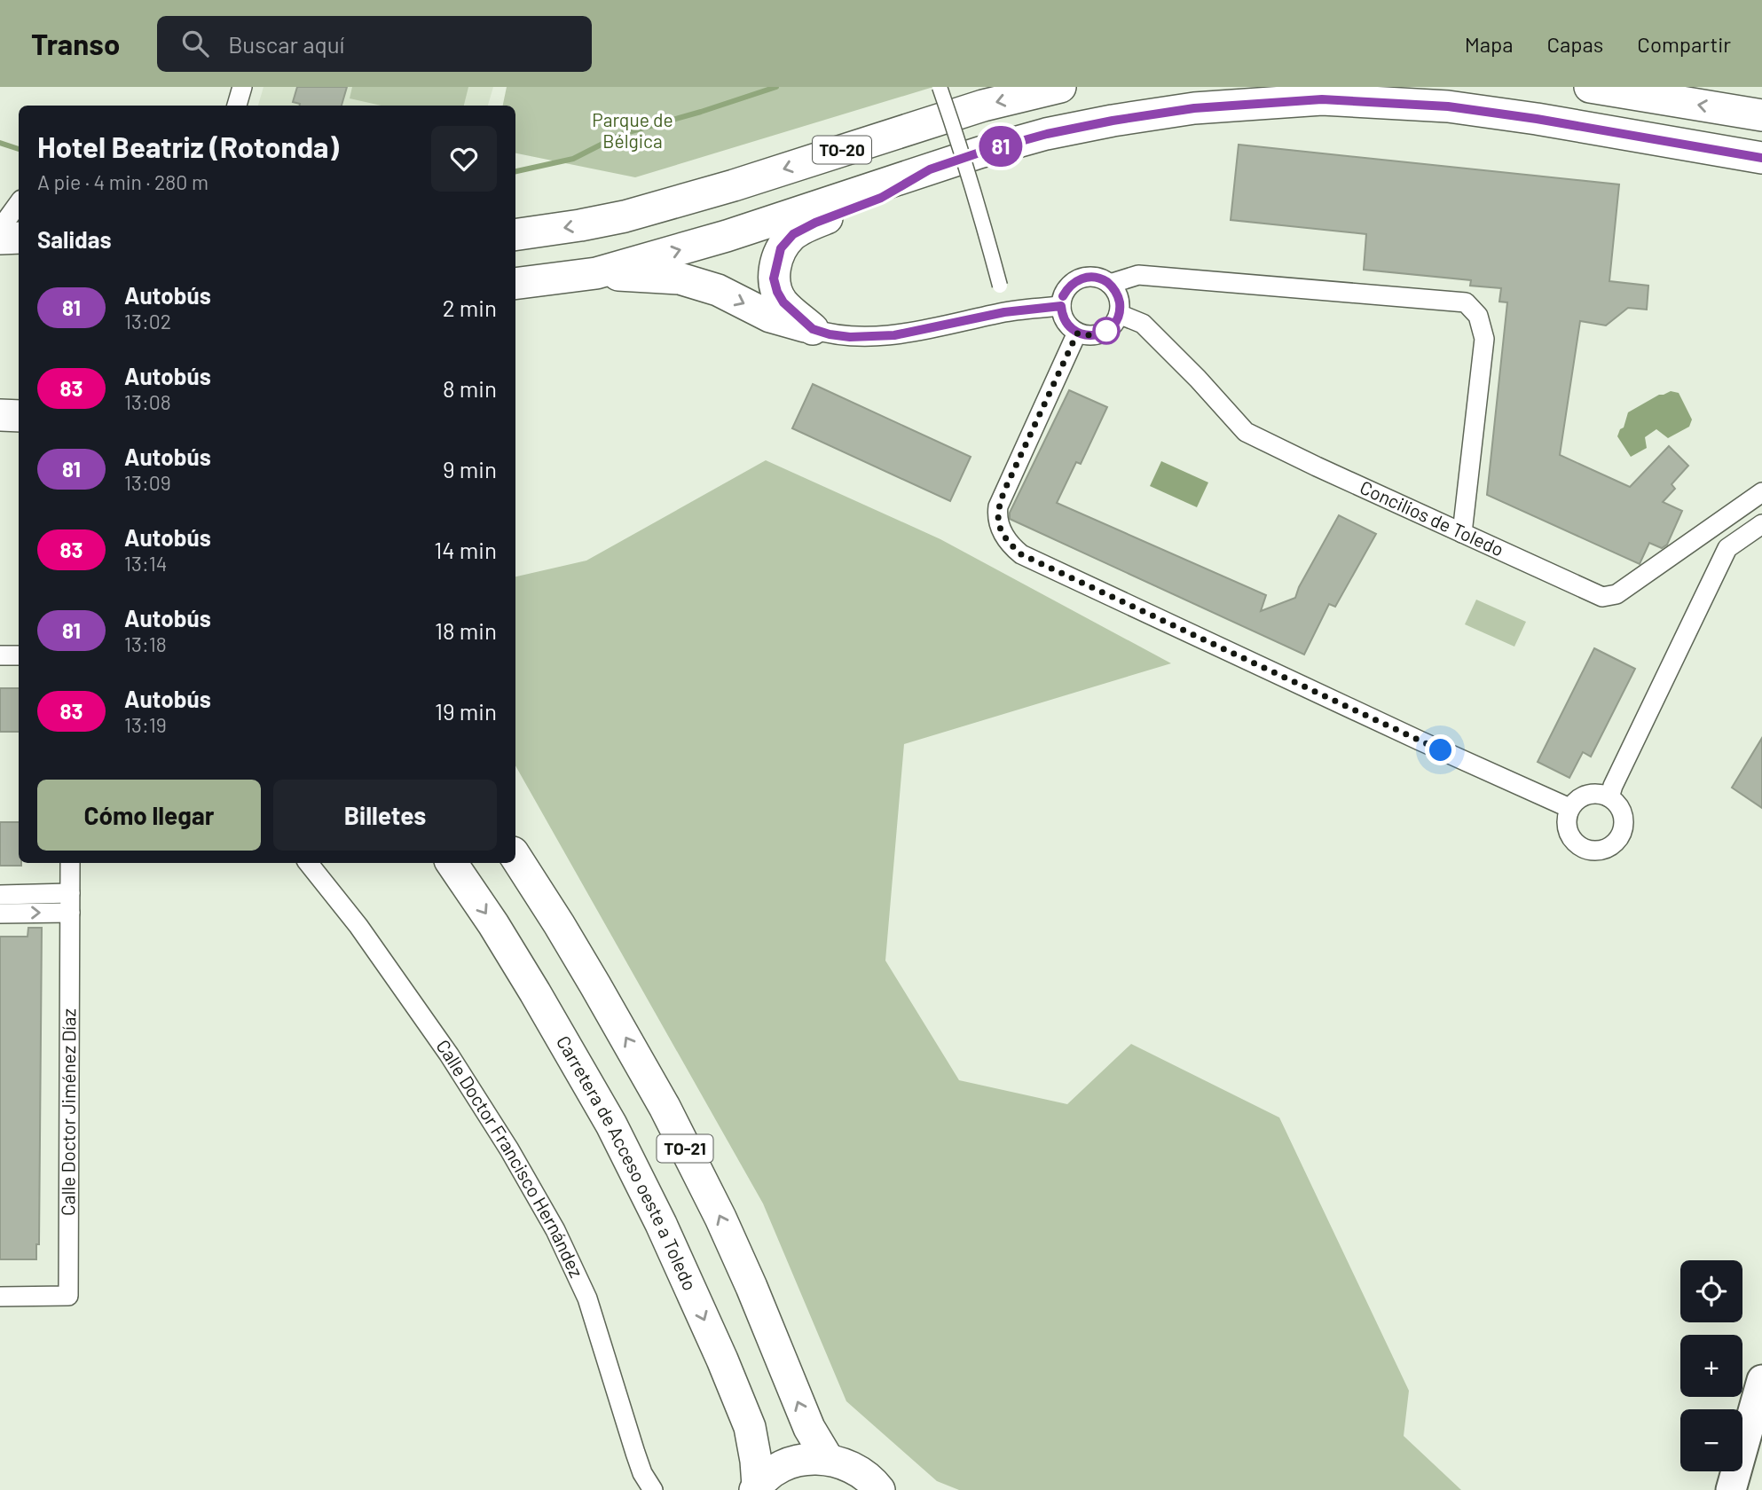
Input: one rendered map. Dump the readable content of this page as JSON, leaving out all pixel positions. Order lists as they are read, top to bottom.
{
  "streets": {
    "highway": ["TO-20", "TO-21", "Carretera de Acceso oeste a Toledo"],
    "street": ["Concilios de Toledo", "Calle Doctor Jiménez Díaz", "Calle Doctor Francisco Hernández"]
  },
  "crossings": [
    ["TO-21", "Carretera de Acceso oeste a Toledo"]
  ],
  "parks": ["Parque de Bélgica"],
  "lines": ["bus line 81"],
  "page": {
    "header": "Transo",
    "search": "Buscar aquí",
    "nav": ["Mapa", "Capas", "Compartir"],
    "on_map": "81",
    "heading": [
      ["Hotel Beatriz (Rotonda)", "A pie · 4 min · 280 m"],
      "Salidas"
    ],
    "list": [
      {
        "mark": "81",
        "name": "Autobús",
        "note": "13:02",
        "value": "2 min"
      },
      {
        "mark": "83",
        "name": "Autobús",
        "note": "13:08",
        "value": "8 min"
      },
      {
        "mark": "81",
        "name": "Autobús",
        "note": "13:09",
        "value": "9 min"
      },
      {
        "mark": "83",
        "name": "Autobús",
        "note": "13:14",
        "value": "14 min"
      },
      {
        "mark": "81",
        "name": "Autobús",
        "note": "13:18",
        "value": "18 min"
      },
      {
        "mark": "83",
        "name": "Autobús",
        "note": "13:19",
        "value": "19 min"
      }
    ],
    "buttons": ["Cómo llegar", "Billetes"],
    "map_buttons": ["+", "−"]
  }
}
